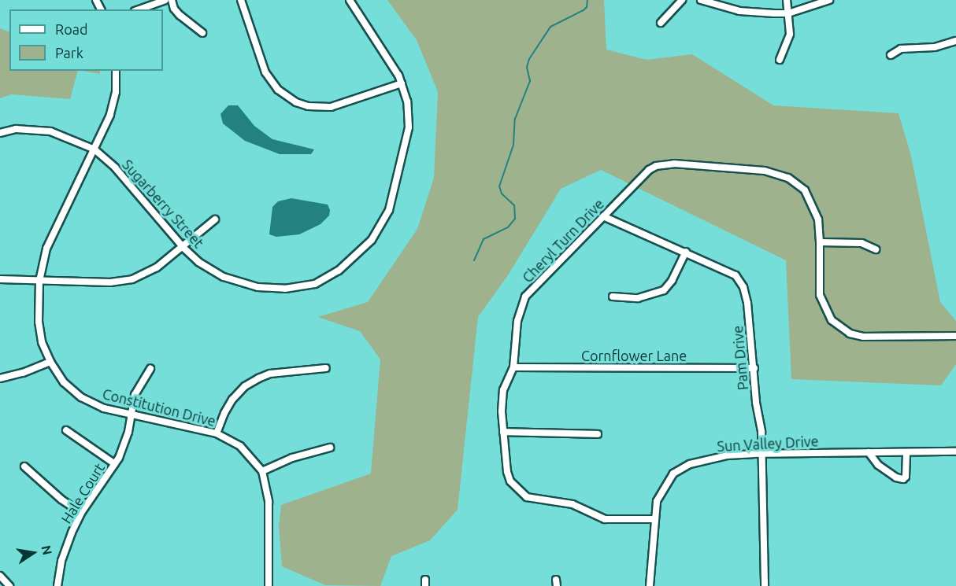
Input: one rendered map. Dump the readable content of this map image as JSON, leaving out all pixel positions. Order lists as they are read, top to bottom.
{
  "streets": {
    "street": [
      "Sugarberry Street",
      "Cheryl Turn Drive",
      "Cornflower Lane",
      "Pam Drive",
      "Constitution Drive",
      "Sun Valley Drive",
      "Hale Court"
    ]
  },
  "crossings": [
    ["Sugarberry Street", "Constitution Drive"],
    ["Cheryl Turn Drive", "Cornflower Lane"],
    ["Cheryl Turn Drive", "Pam Drive"],
    ["Cheryl Turn Drive", "Sun Valley Drive"],
    ["Cornflower Lane", "Pam Drive"],
    ["Pam Drive", "Sun Valley Drive"],
    ["Constitution Drive", "Hale Court"]
  ],
  "legend": ["Road", "Park"],
  "north": "right"
}
